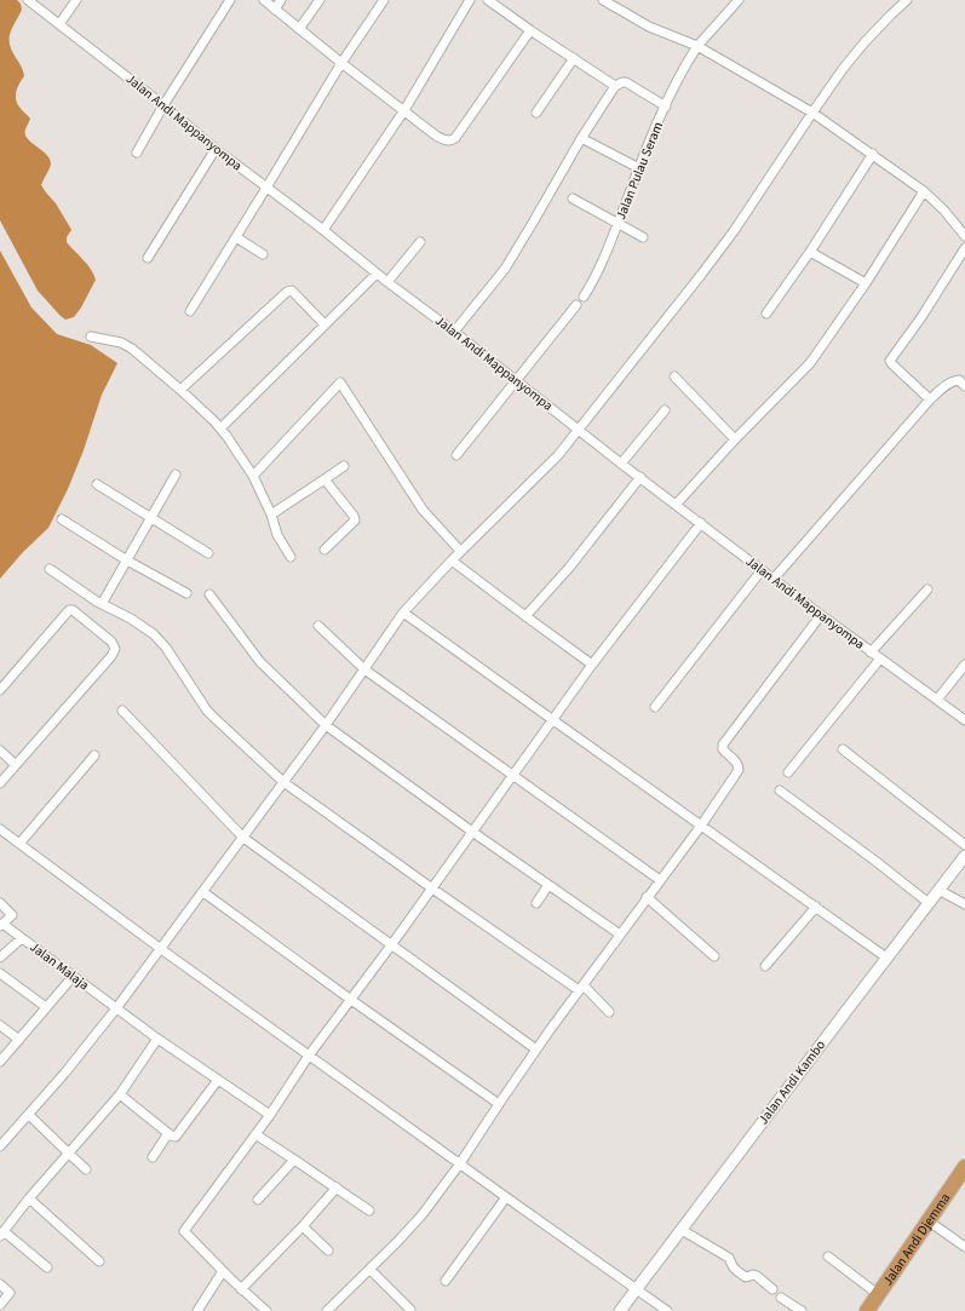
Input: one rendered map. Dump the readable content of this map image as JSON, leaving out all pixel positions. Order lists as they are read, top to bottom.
{
  "streets": {
    "highway": ["Jalan Andi Djemma"],
    "street": [
      "Jalan Andi Mappanyompa",
      "Jalan Pulau Seram",
      "Jalan Malaja",
      "Jalan Andi Kambo"
    ]
  }
}
